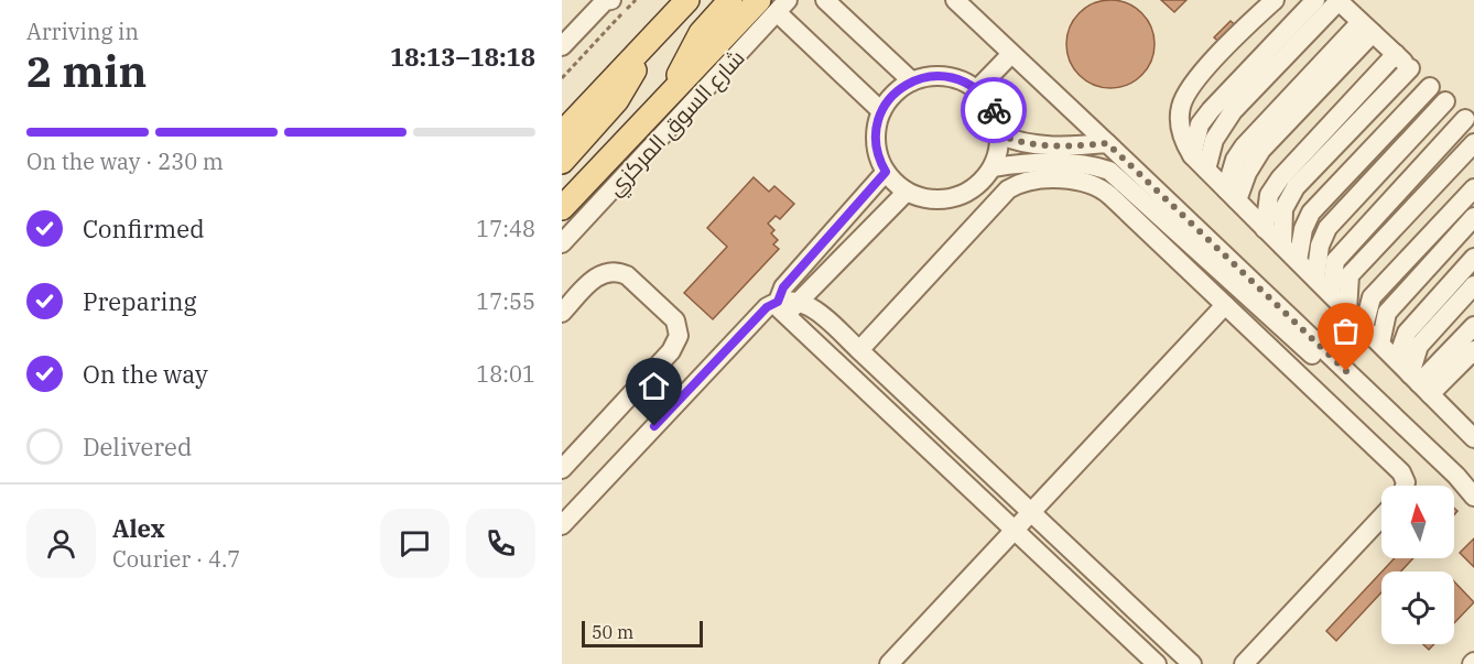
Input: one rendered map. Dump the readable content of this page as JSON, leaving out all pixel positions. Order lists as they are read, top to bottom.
{
  "streets": {
    "main road": ["شارع السوق المركزي"]
  },
  "scale_bar": "50 m",
  "north": "top",
  "page": {
    "heading": ["2 min", "Arriving in", "18:13–18:18"],
    "panel": ["Alex", "Courier · 4.7"],
    "bar": "On the way · 230 m",
    "list": [
      ["Confirmed", "17:48"],
      ["Preparing", "17:55"],
      ["On the way", "18:01"],
      "Delivered"
    ],
    "scale": "50 m"
  }
}
